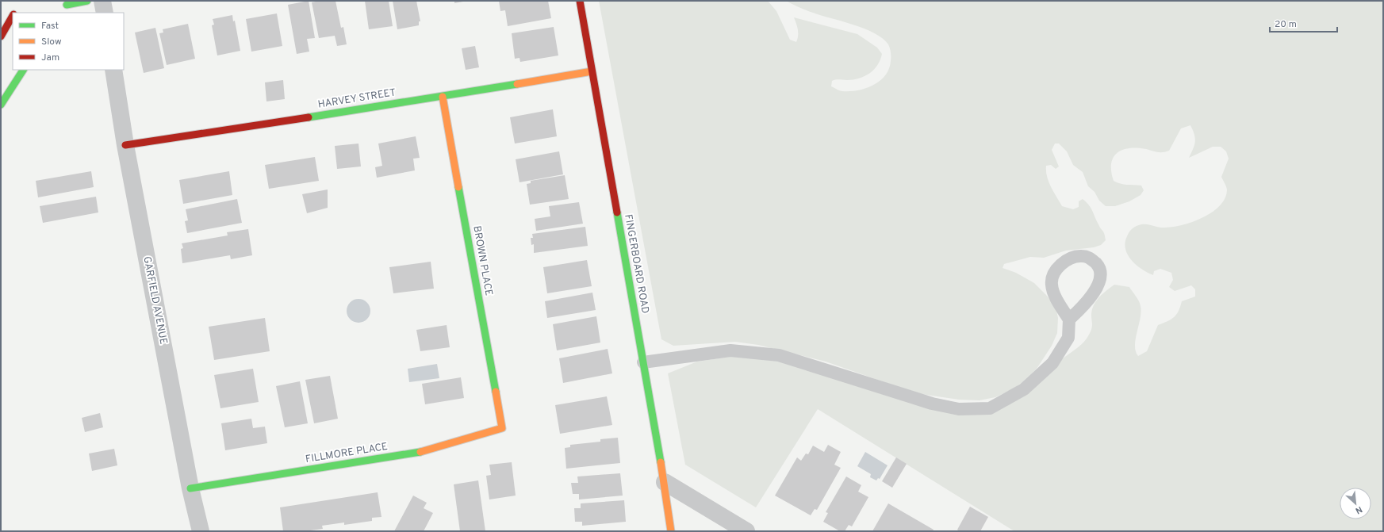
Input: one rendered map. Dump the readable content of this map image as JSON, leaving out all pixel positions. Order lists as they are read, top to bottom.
{
  "streets": {
    "main road": [
      "HARVEY STREET",
      "BROWN PLACE",
      "FINGERBOARD ROAD",
      "FILLMORE PLACE"
    ],
    "street": ["GARFIELD AVENUE"]
  },
  "crossings": [
    ["HARVEY STREET", "BROWN PLACE"],
    ["HARVEY STREET", "FINGERBOARD ROAD"],
    ["HARVEY STREET", "GARFIELD AVENUE"],
    ["BROWN PLACE", "FILLMORE PLACE"],
    ["GARFIELD AVENUE", "FILLMORE PLACE"]
  ],
  "legend": ["Fast", "Slow", "Jam"],
  "scale_bar": "20 m",
  "north": "bottom right"
}
